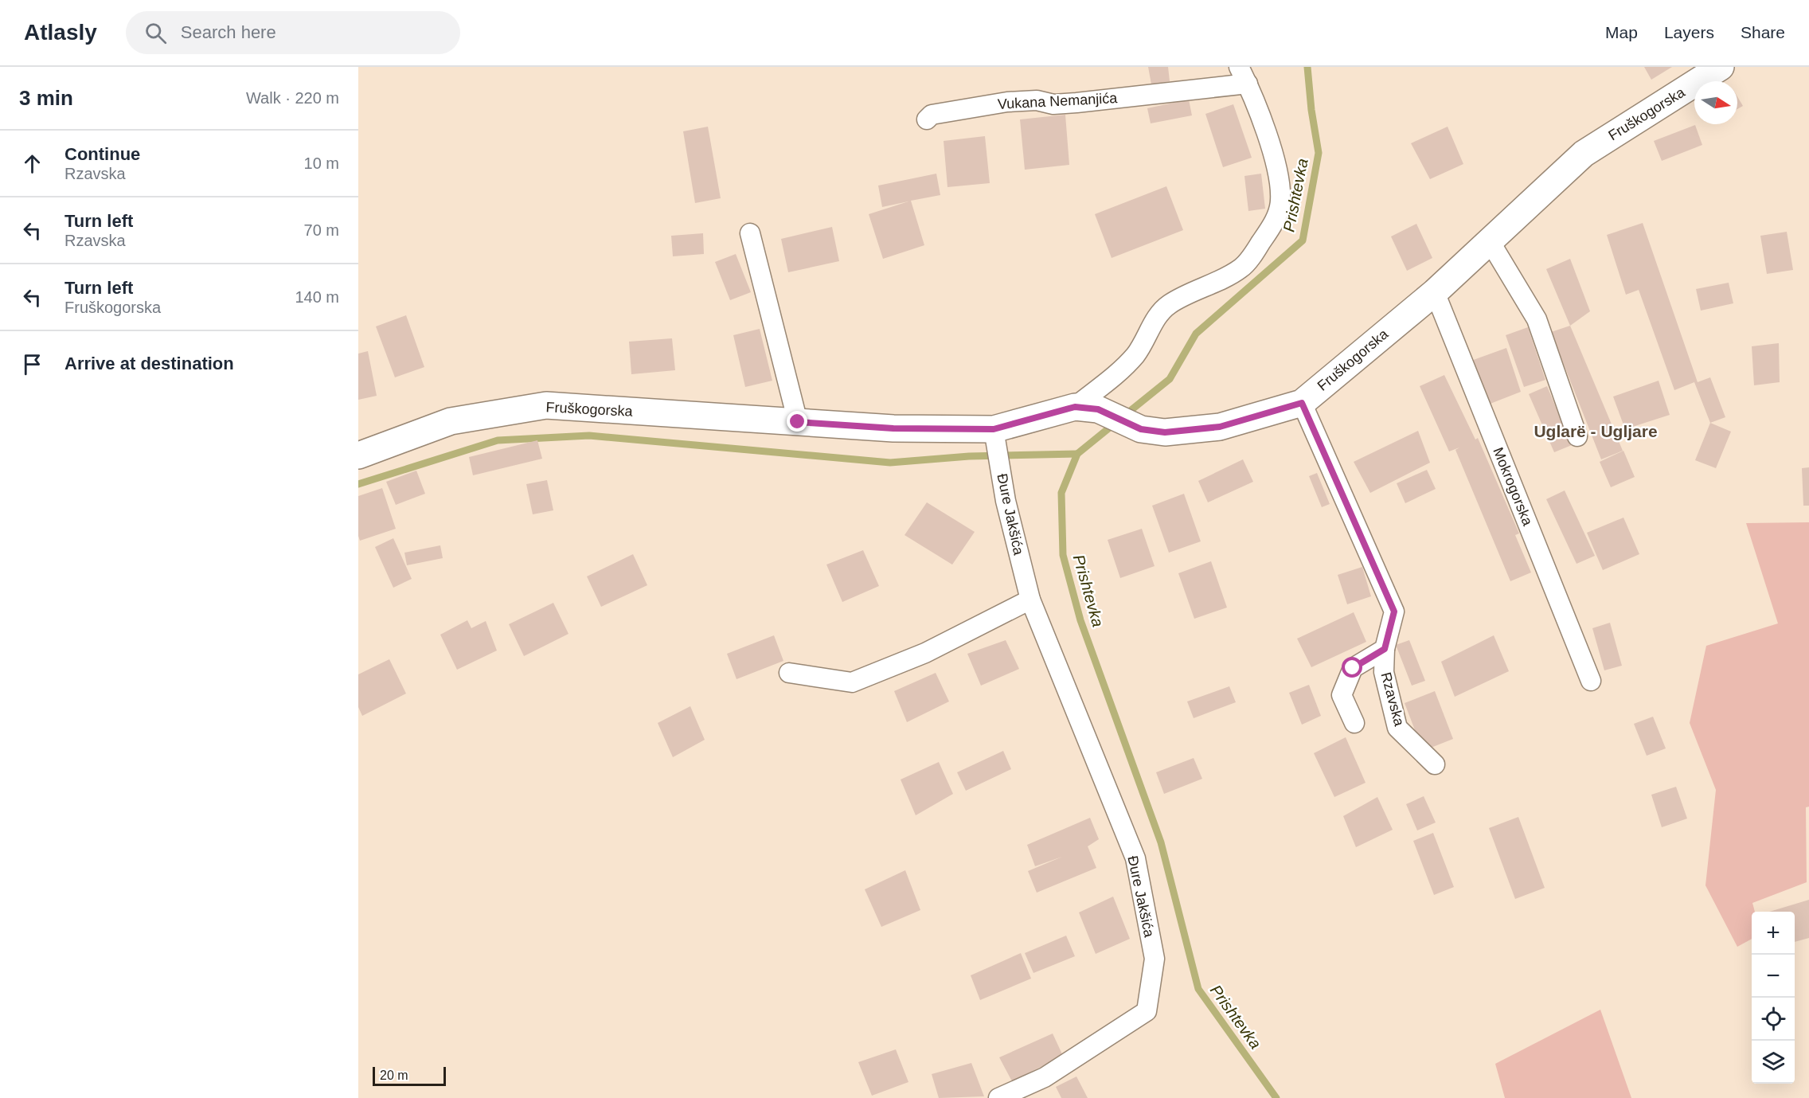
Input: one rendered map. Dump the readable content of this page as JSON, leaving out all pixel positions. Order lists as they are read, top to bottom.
{
  "streets": {
    "street": [
      "Vukana Nemanjića",
      "Fruškogorska",
      "Mokrogorska",
      "Đure Jakšića",
      "Rzavska"
    ]
  },
  "crossings": [
    ["Vukana Nemanjića", "Fruškogorska"],
    ["Fruškogorska", "Mokrogorska"],
    ["Fruškogorska", "Đure Jakšića"],
    ["Fruškogorska", "Rzavska"]
  ],
  "districts": ["Uglarë - Ugljare"],
  "water": ["Prishtevka"],
  "scale_bar": "20 m",
  "north": "right",
  "page": {
    "header": "Atlasly",
    "search": "Search here",
    "nav": ["Map", "Layers", "Share"],
    "heading": ["3 min", "Walk · 220 m"],
    "list": [
      ["Continue", "Rzavska", "10 m"],
      ["Turn left", "Rzavska", "70 m"],
      ["Turn left", "Fruškogorska", "140 m"],
      "Arrive at destination"
    ],
    "map_buttons": ["+", "−"],
    "scale": "20 m"
  }
}
